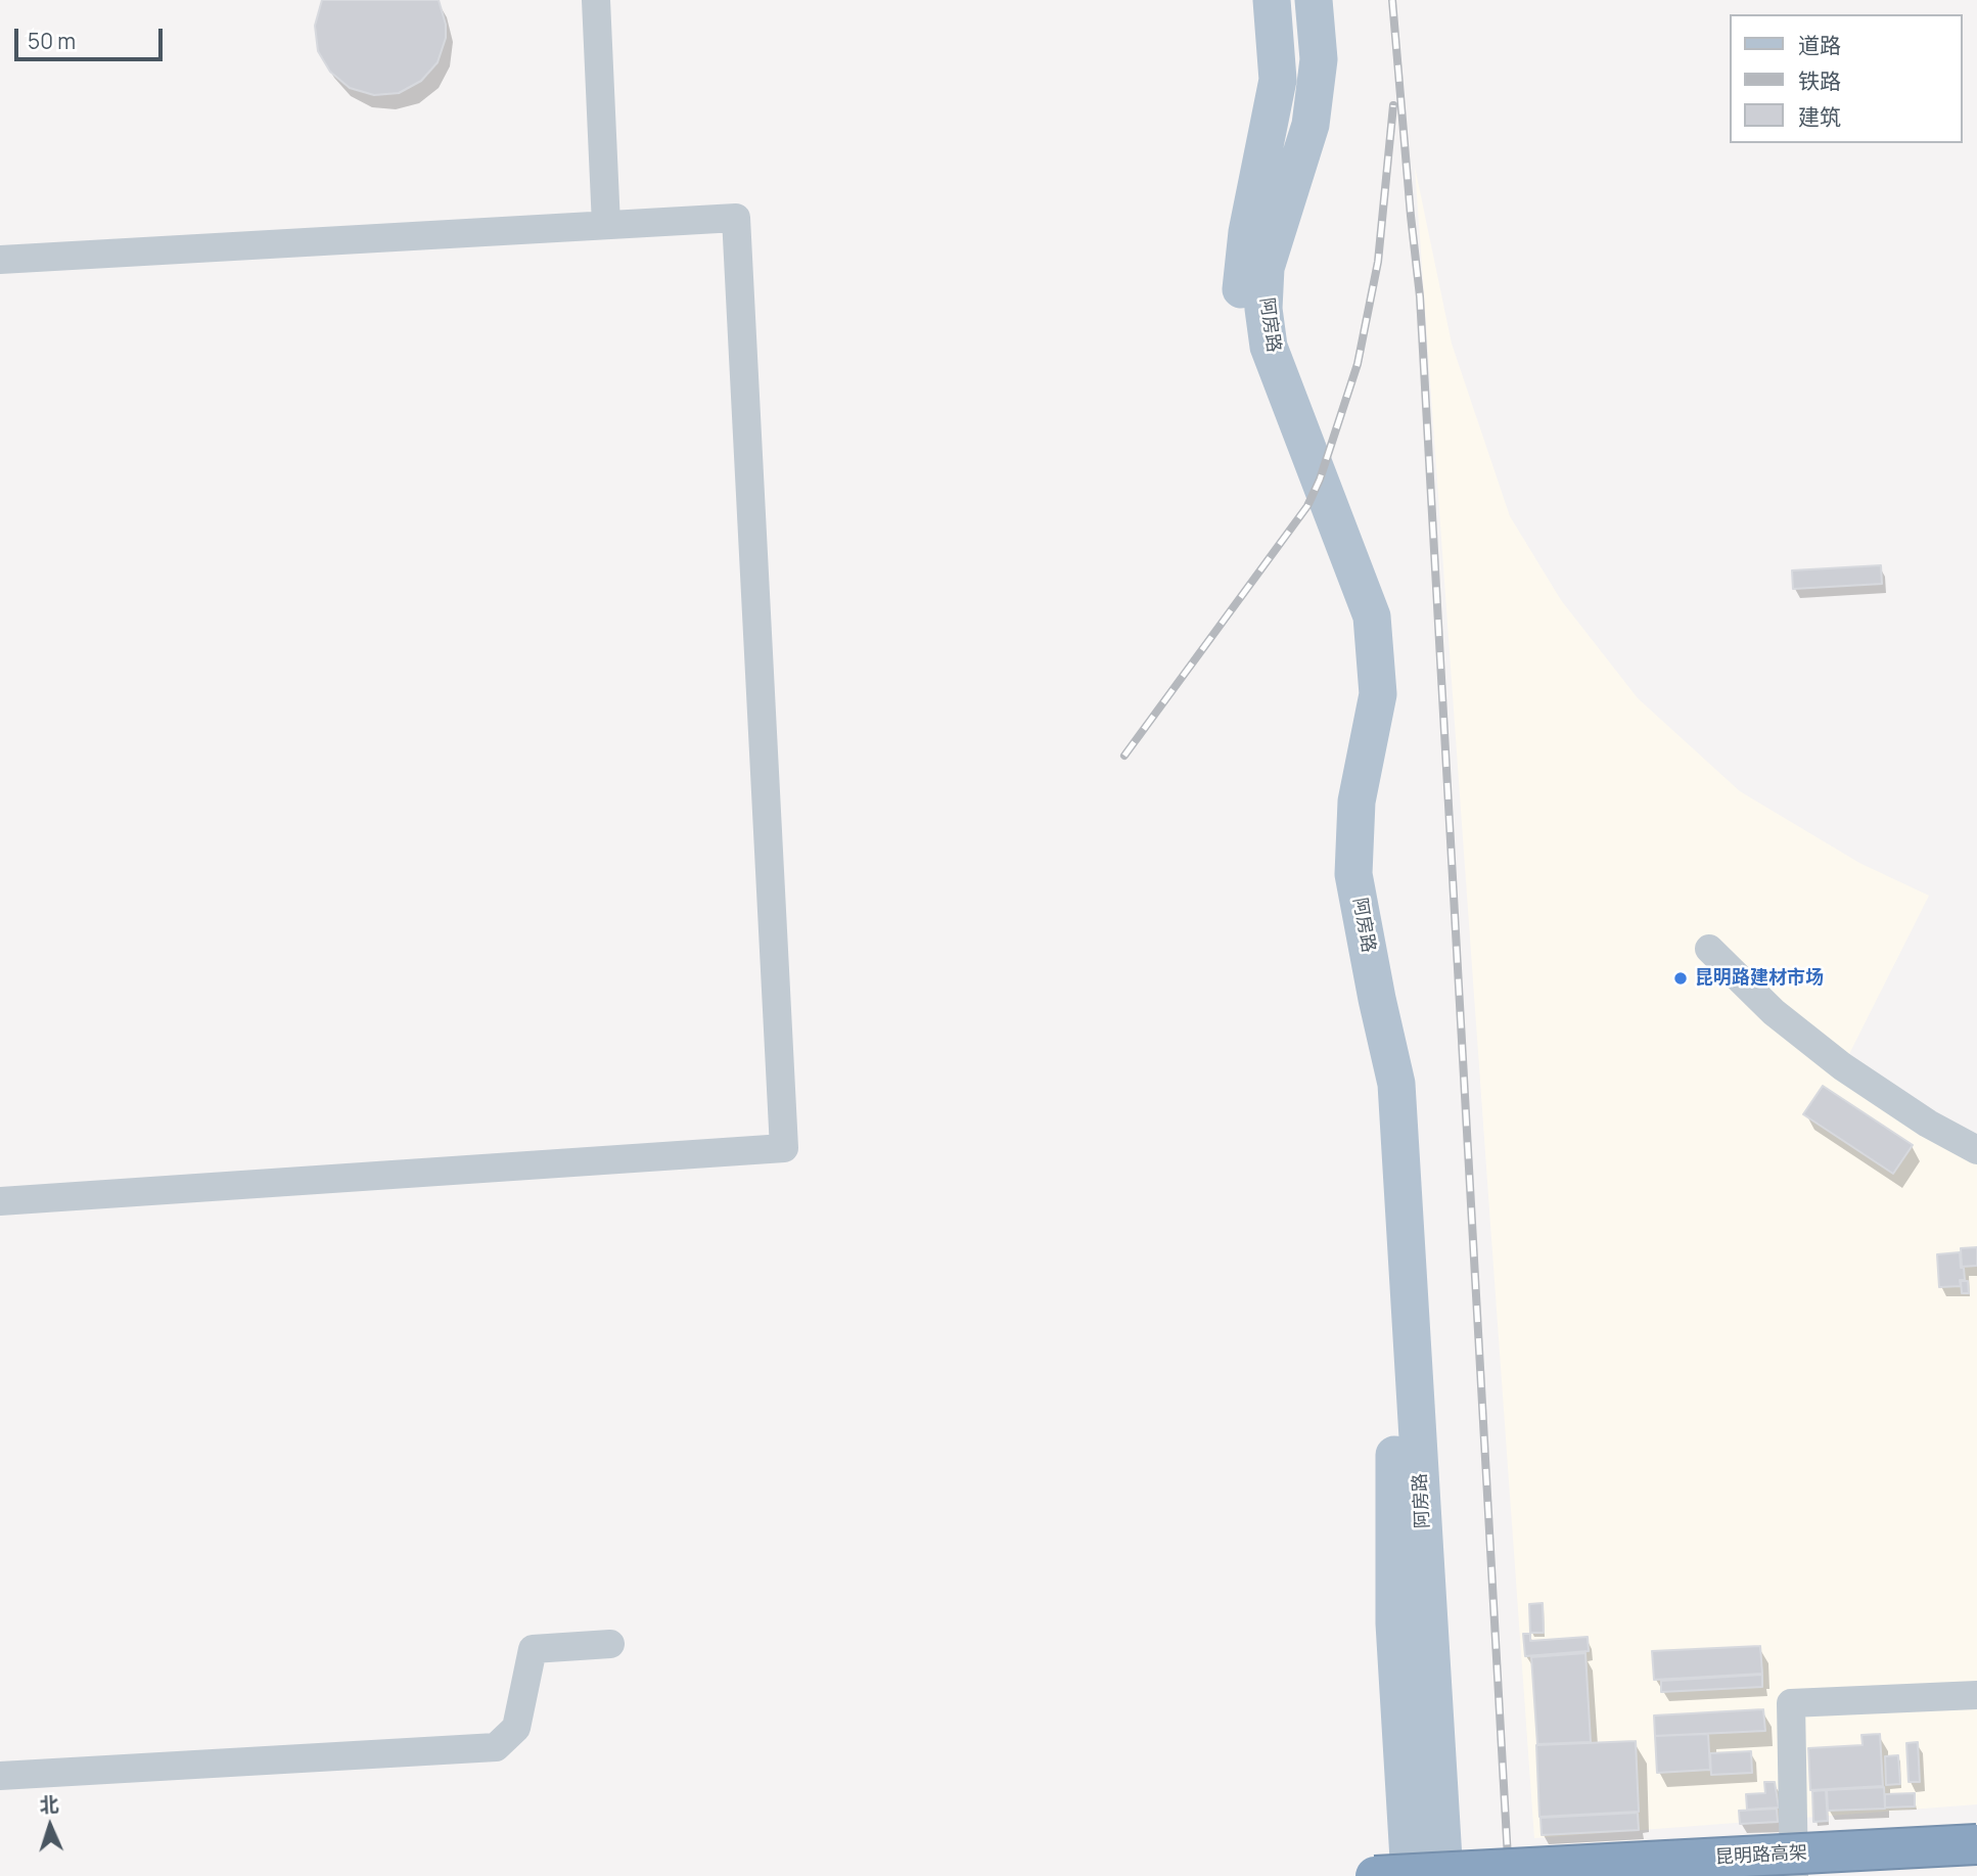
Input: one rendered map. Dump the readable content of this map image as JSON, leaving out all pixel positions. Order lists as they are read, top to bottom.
{
  "streets": {
    "highway": ["昆明路高架"],
    "main road": ["阿房路"]
  },
  "places": ["昆明路建材市场"],
  "legend": ["道路", "铁路", "建筑"],
  "scale_bar": "50 m",
  "north": "top"
}
